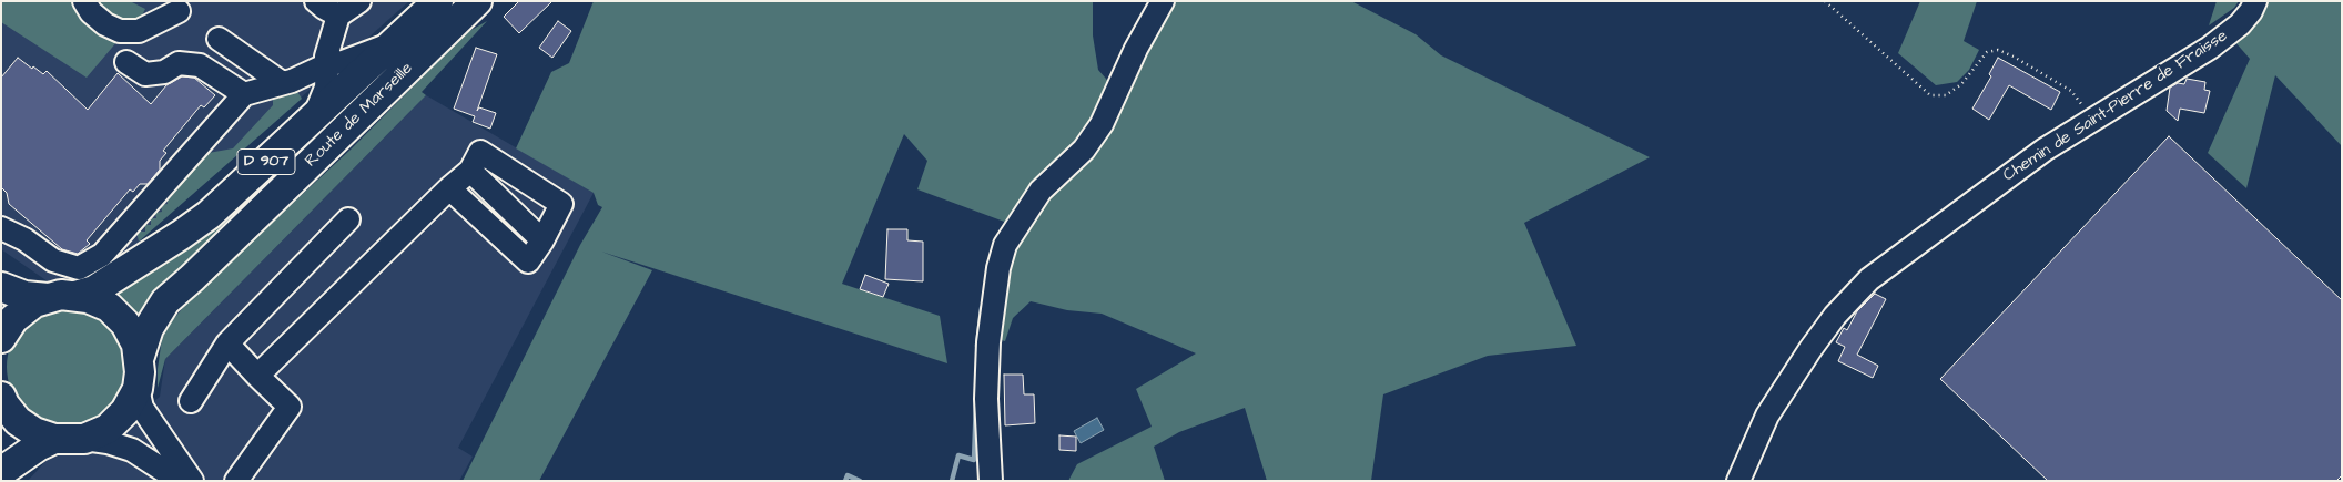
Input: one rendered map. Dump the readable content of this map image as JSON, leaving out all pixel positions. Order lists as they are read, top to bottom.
{
  "streets": {
    "main road": ["Route de Marseille", "D 907"],
    "street": ["Chemin de Saint-Pierre de Fraisse"]
  }
}
